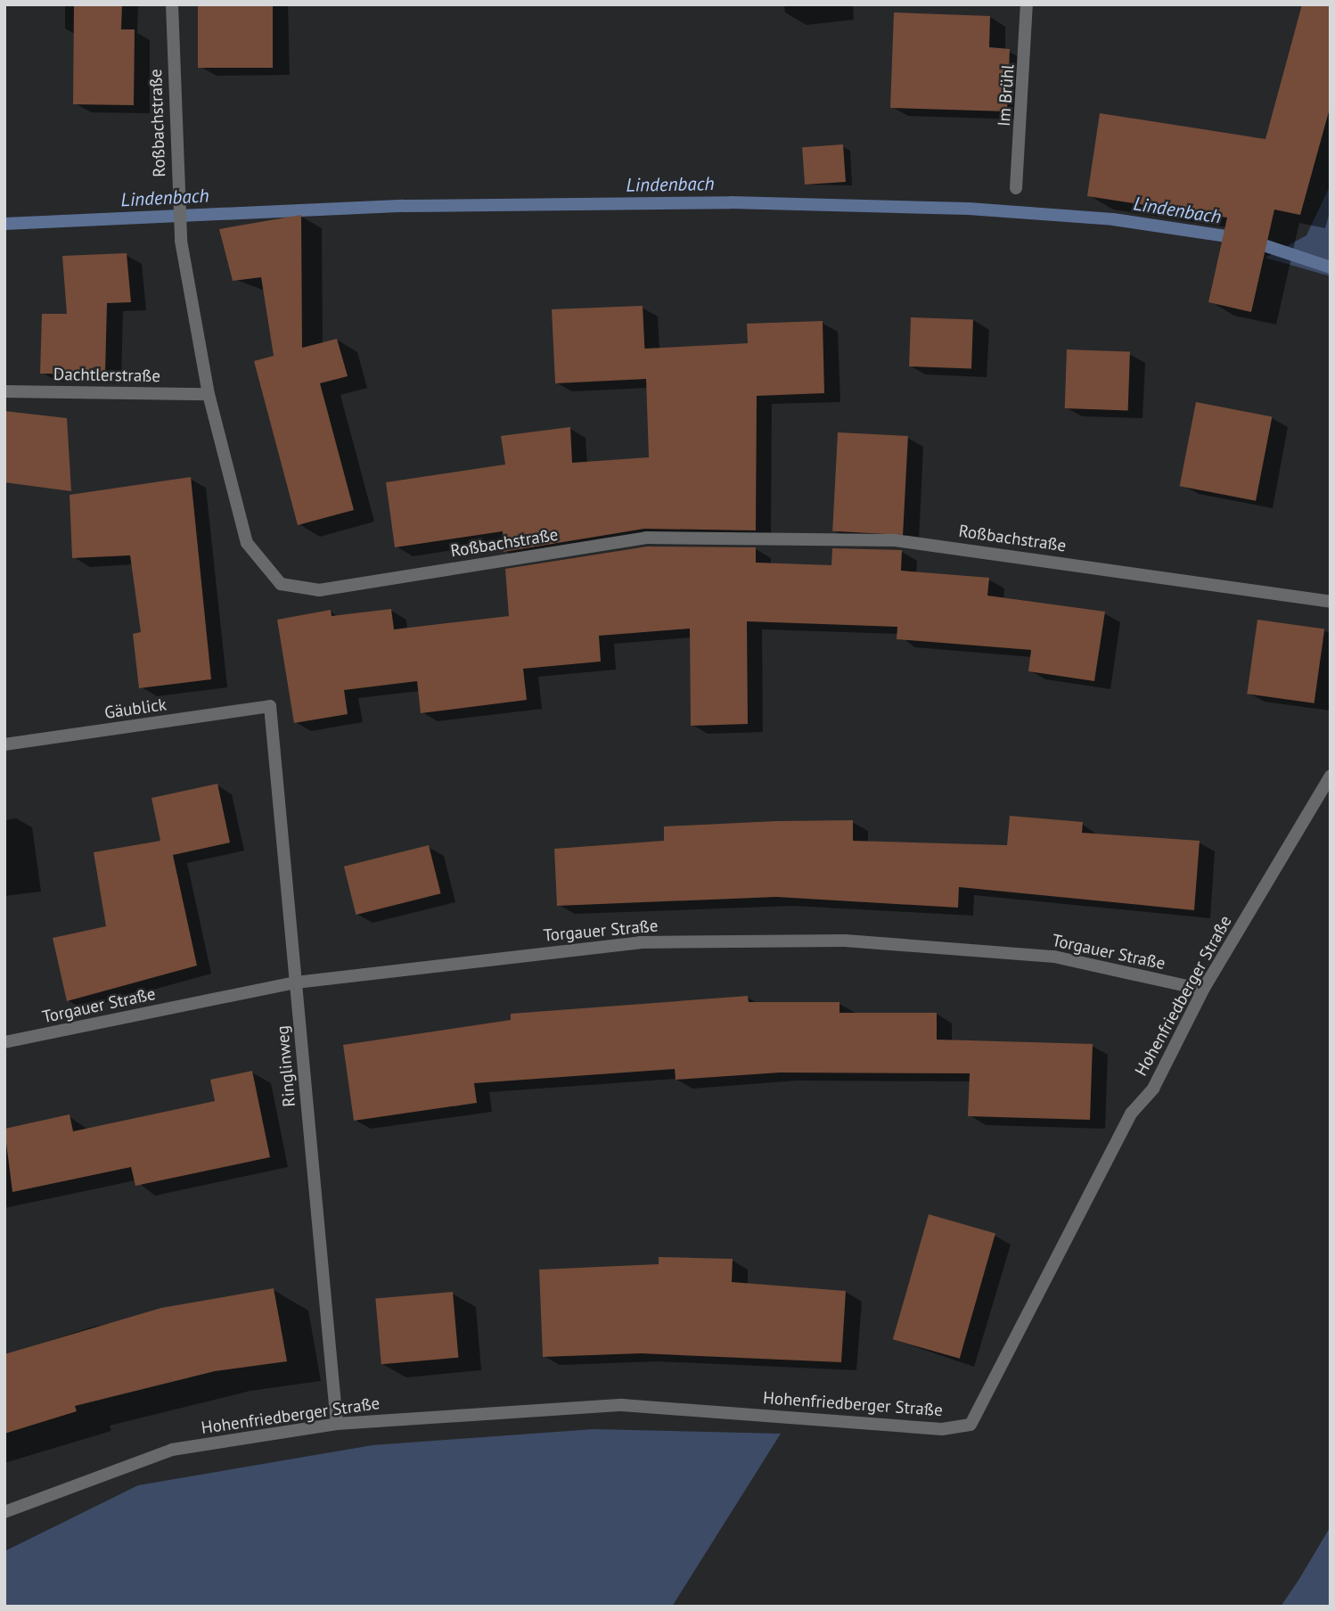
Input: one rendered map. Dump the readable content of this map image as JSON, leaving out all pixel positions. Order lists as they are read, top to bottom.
{
  "streets": {
    "street": [
      "Im Brühl",
      "Roßbachstraße",
      "Dachtlerstraße",
      "Gäublick",
      "Torgauer Straße",
      "Hohenfriedberger Straße",
      "Ringlinweg"
    ]
  },
  "crossings": [
    ["Roßbachstraße", "Dachtlerstraße"],
    ["Gäublick", "Ringlinweg"],
    ["Torgauer Straße", "Hohenfriedberger Straße"],
    ["Torgauer Straße", "Ringlinweg"],
    ["Hohenfriedberger Straße", "Ringlinweg"]
  ],
  "water": ["Lindenbach"]
}
